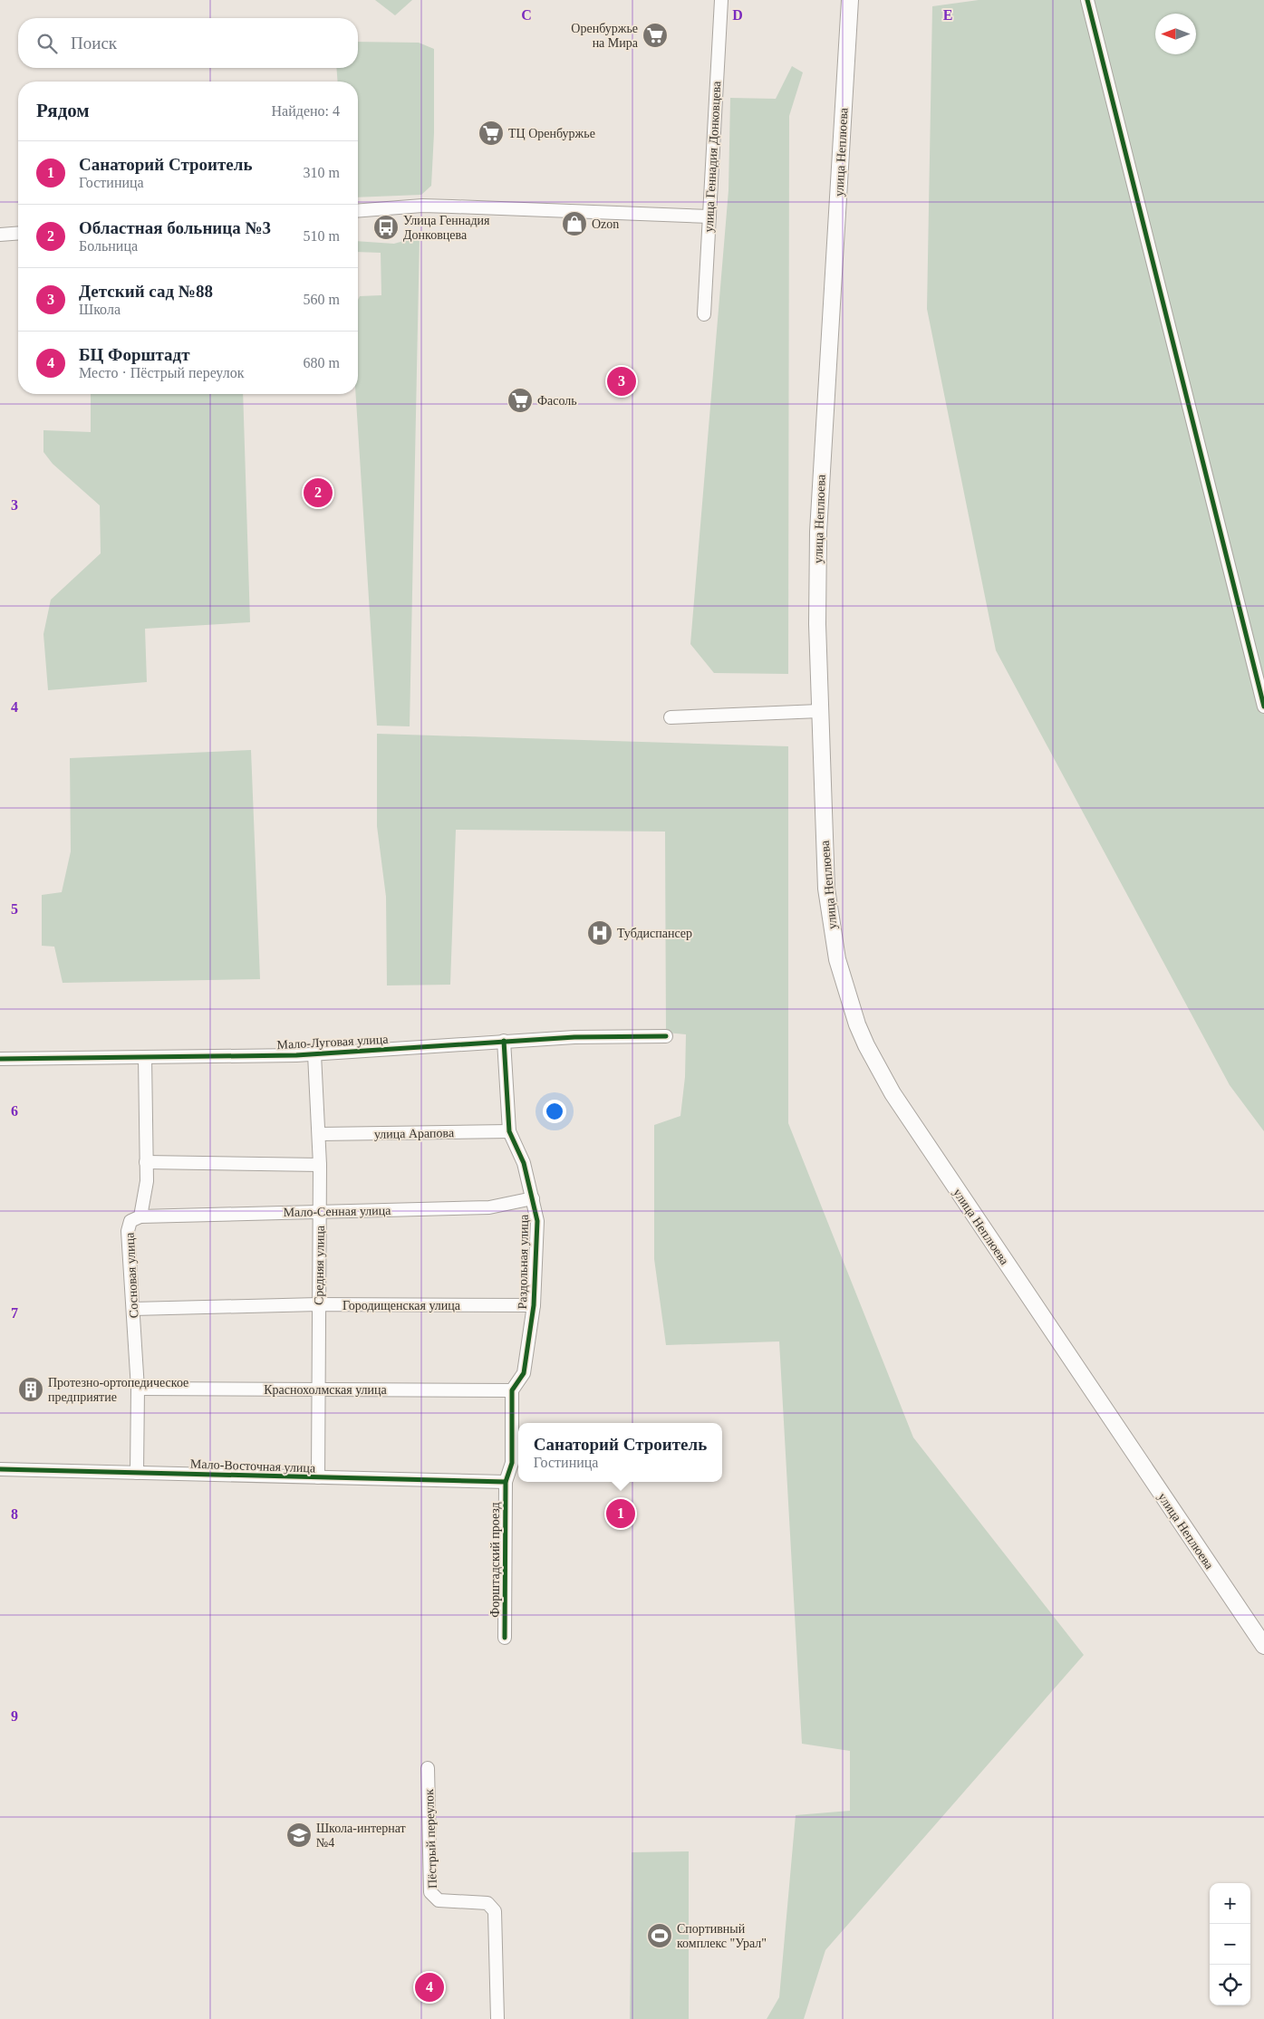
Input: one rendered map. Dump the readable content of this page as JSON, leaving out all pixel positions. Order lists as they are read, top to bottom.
{
  "streets": {
    "main road": ["улица Неплюева"],
    "street": [
      "улица Геннадия Донковцева",
      "Мало-Луговая улица",
      "улица Арапова",
      "Мало-Сенная улица",
      "Раздольная улица",
      "Средняя улица",
      "Сосновая улица",
      "Городищенская улица",
      "Краснохолмская улица",
      "Мало-Восточная улица",
      "Форштадский проезд",
      "Пёстрый переулок"
    ]
  },
  "crossings": [
    ["Мало-Луговая улица", "Раздольная улица"],
    ["Мало-Луговая улица", "Средняя улица"],
    ["Мало-Луговая улица", "Сосновая улица"],
    ["улица Арапова", "Раздольная улица"],
    ["улица Арапова", "Средняя улица"],
    ["Мало-Сенная улица", "Раздольная улица"],
    ["Мало-Сенная улица", "Средняя улица"],
    ["Мало-Сенная улица", "Сосновая улица"],
    ["Раздольная улица", "Городищенская улица"],
    ["Раздольная улица", "Краснохолмская улица"],
    ["Средняя улица", "Городищенская улица"],
    ["Средняя улица", "Краснохолмская улица"],
    ["Средняя улица", "Мало-Восточная улица"],
    ["Сосновая улица", "Городищенская улица"],
    ["Сосновая улица", "Краснохолмская улица"],
    ["Сосновая улица", "Мало-Восточная улица"],
    ["Мало-Восточная улица", "Форштадский проезд"]
  ],
  "places": {
    "supermarket": ["Оренбуржье на Мира", "ТЦ Оренбуржье", "Фасоль"],
    "shop": ["Ozon"],
    "bus stop": ["Улица Геннадия Донковцева"],
    "hospital": ["Тубдиспансер"],
    "building": ["Протезно-ортопедическое предприятие"],
    "school or university": ["Школа-интернат №4"],
    "sports": ["Спортивный комплекс \"Урал\""]
  },
  "north": "left",
  "page": {
    "search": "Поиск",
    "heading": ["Рядом", "Найдено: 4"],
    "list": [
      {
        "mark": "1",
        "name": "Санаторий Строитель",
        "note": "Гостиница",
        "value": "310 m"
      },
      {
        "mark": "2",
        "name": "Областная больница №3",
        "note": "Больница",
        "value": "510 m"
      },
      {
        "mark": "3",
        "name": "Детский сад №88",
        "note": "Школа",
        "value": "560 m"
      },
      {
        "mark": "4",
        "name": "БЦ Форштадт",
        "note": "Место · Пёстрый переулок",
        "value": "680 m"
      }
    ],
    "pins": [
      "3",
      "2",
      "1",
      "4"
    ],
    "popup": ["Санаторий Строитель", "Гостиница"],
    "map_buttons": ["+", "−"]
  },
  "grid": {
    "columns": ["C", "D", "E"],
    "rows": [
      "3",
      "4",
      "5",
      "6",
      "7",
      "8",
      "9"
    ]
  }
}
